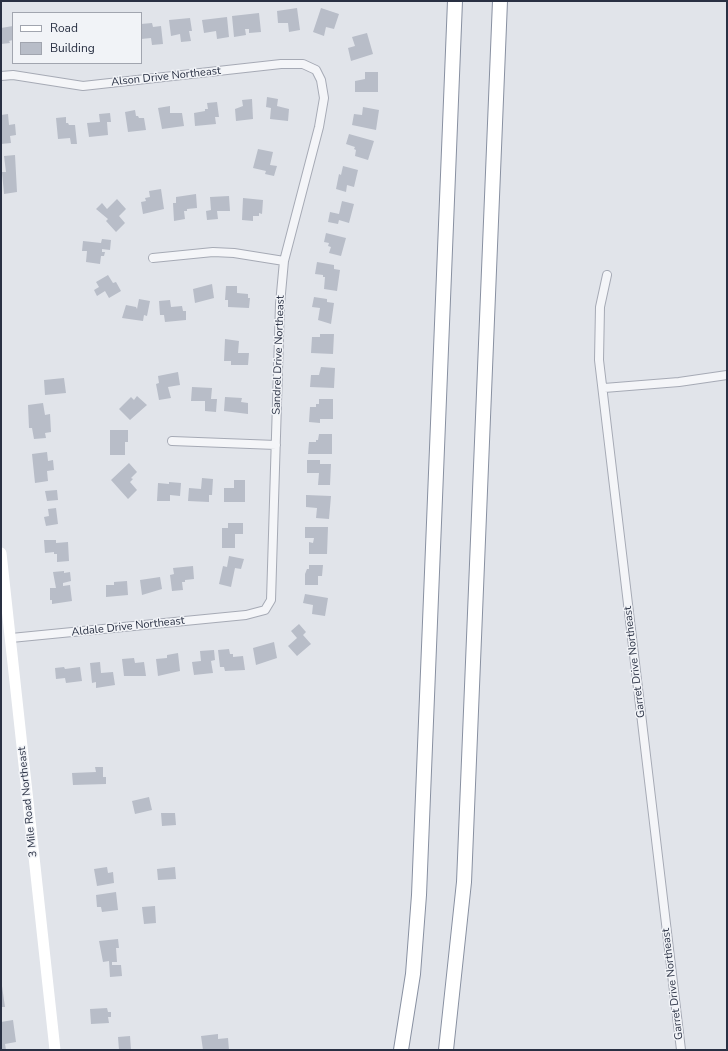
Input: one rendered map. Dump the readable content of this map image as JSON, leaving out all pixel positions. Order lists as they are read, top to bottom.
{
  "streets": {
    "main road": ["3 Mile Road Northeast"],
    "street": [
      "Alson Drive Northeast",
      "Sandrel Drive Northeast",
      "Aldale Drive Northeast",
      "Garret Drive Northeast"
    ]
  },
  "crossings": [
    ["Alson Drive Northeast", "Sandrel Drive Northeast"],
    ["Sandrel Drive Northeast", "Aldale Drive Northeast"],
    ["Aldale Drive Northeast", "3 Mile Road Northeast"]
  ],
  "legend": ["Road", "Building"]
}
